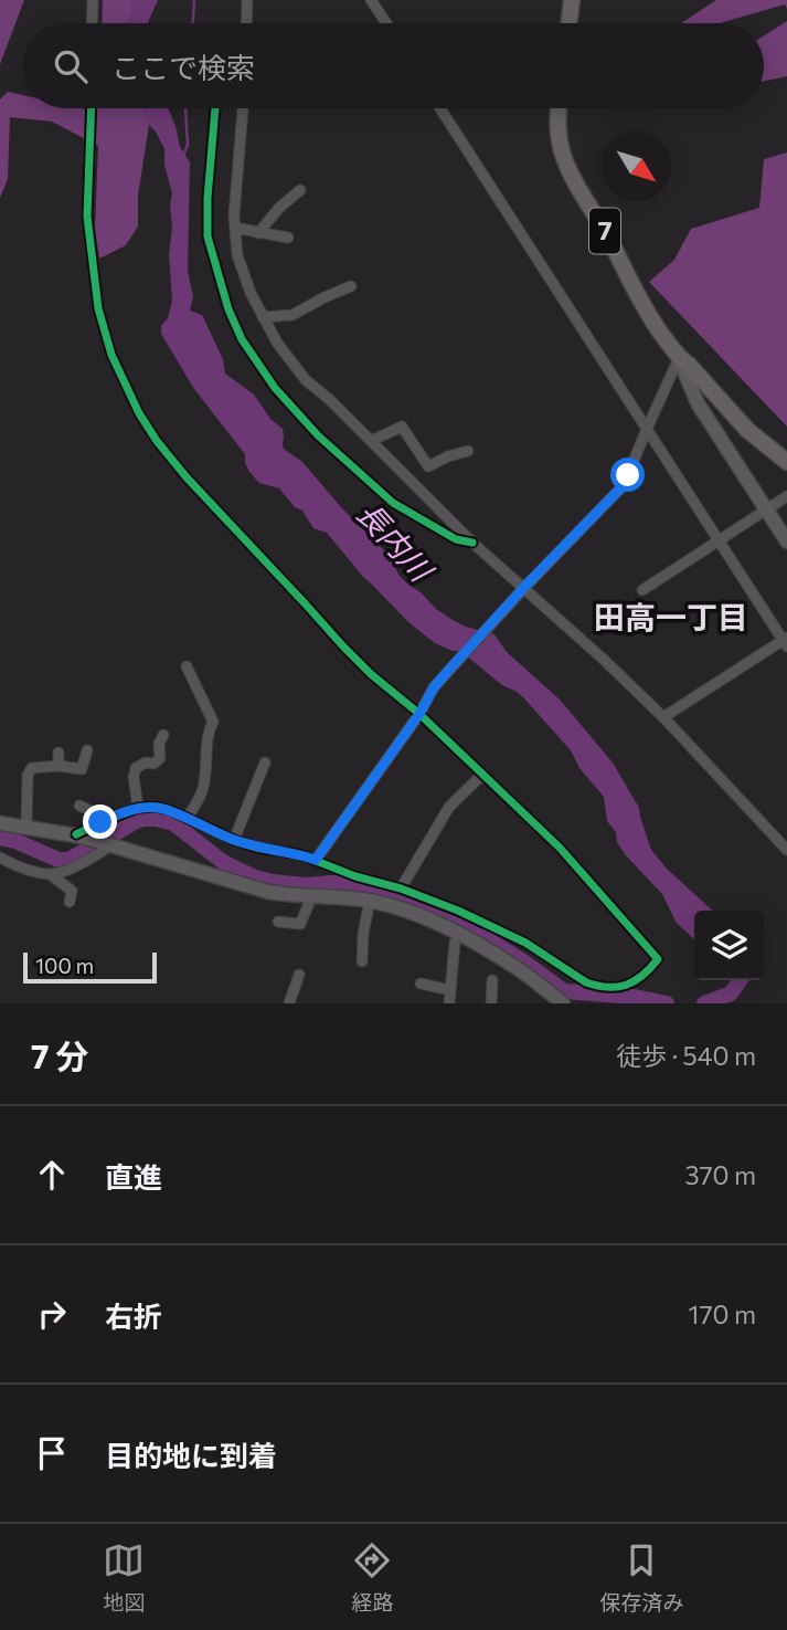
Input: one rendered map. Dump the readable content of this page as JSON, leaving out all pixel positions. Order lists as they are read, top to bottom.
{
  "streets": {
    "main road": ["7"]
  },
  "districts": ["田高一丁目"],
  "water": ["長内川"],
  "scale_bar": "100 m",
  "north": "bottom right",
  "page": {
    "search": "ここで検索",
    "scale": "100 m",
    "heading": ["7 分", "徒歩 · 540 m"],
    "list": [
      ["直進", "370 m"],
      ["右折", "170 m"],
      "目的地に到着"
    ],
    "nav": ["地図", "経路", "保存済み"]
  }
}
